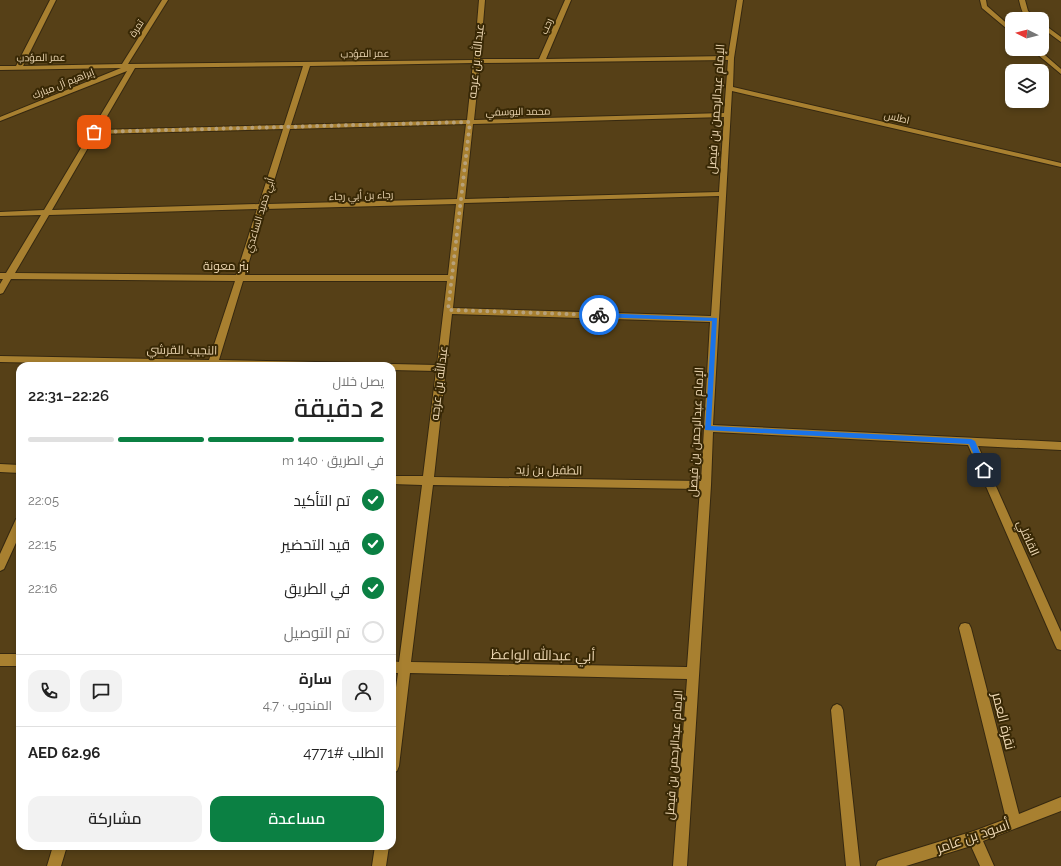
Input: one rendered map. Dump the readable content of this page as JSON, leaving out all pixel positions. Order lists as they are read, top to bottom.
{
  "streets": {
    "street": [
      "رحب",
      "تمرة",
      "عمر المؤدب",
      "عبدالله بن عرجه",
      "إبراهيم آل مبارك",
      "الإمام عبدالرحمن بن فيصل",
      "محمد اليوسفي",
      "اطلس",
      "رجاء بن أبي رجاء",
      "أبي حميد الساعدي",
      "بئر معونة",
      "النجيب القرشي",
      "الطفيل بن زيد",
      "القافلي",
      "أبي عبدالله الواعظ",
      "نقرة العمر",
      "أسود بن عامر"
    ]
  },
  "crossings": [
    ["رحب", "عمر المؤدب"],
    ["تمرة", "عمر المؤدب"],
    ["عمر المؤدب", "عبدالله بن عرجه"],
    ["عمر المؤدب", "إبراهيم آل مبارك"],
    ["عمر المؤدب", "الإمام عبدالرحمن بن فيصل"],
    ["عمر المؤدب", "أبي حميد الساعدي"],
    ["عبدالله بن عرجه", "محمد اليوسفي"],
    ["عبدالله بن عرجه", "رجاء بن أبي رجاء"],
    ["عبدالله بن عرجه", "بئر معونة"],
    ["عبدالله بن عرجه", "الطفيل بن زيد"],
    ["عبدالله بن عرجه", "أبي عبدالله الواعظ"],
    ["الإمام عبدالرحمن بن فيصل", "محمد اليوسفي"],
    ["الإمام عبدالرحمن بن فيصل", "اطلس"],
    ["الإمام عبدالرحمن بن فيصل", "رجاء بن أبي رجاء"],
    ["الإمام عبدالرحمن بن فيصل", "الطفيل بن زيد"],
    ["الإمام عبدالرحمن بن فيصل", "أبي عبدالله الواعظ"],
    ["محمد اليوسفي", "أبي حميد الساعدي"],
    ["رجاء بن أبي رجاء", "أبي حميد الساعدي"],
    ["أبي حميد الساعدي", "بئر معونة"],
    ["نقرة العمر", "أسود بن عامر"]
  ],
  "north": "left",
  "page": {
    "heading": ["2 دقيقة", "يصل خلال", "22:26–22:31"],
    "panel": [
      "سارة",
      "المندوب · 4.7",
      "الطلب #4771",
      "AED 62.96"
    ],
    "bar": "في الطريق · 140 m",
    "list": [
      ["تم التأكيد", "22:05"],
      ["قيد التحضير", "22:15"],
      ["في الطريق", "22:16"],
      "تم التوصيل"
    ],
    "buttons": ["مساعدة", "مشاركة"]
  }
}
